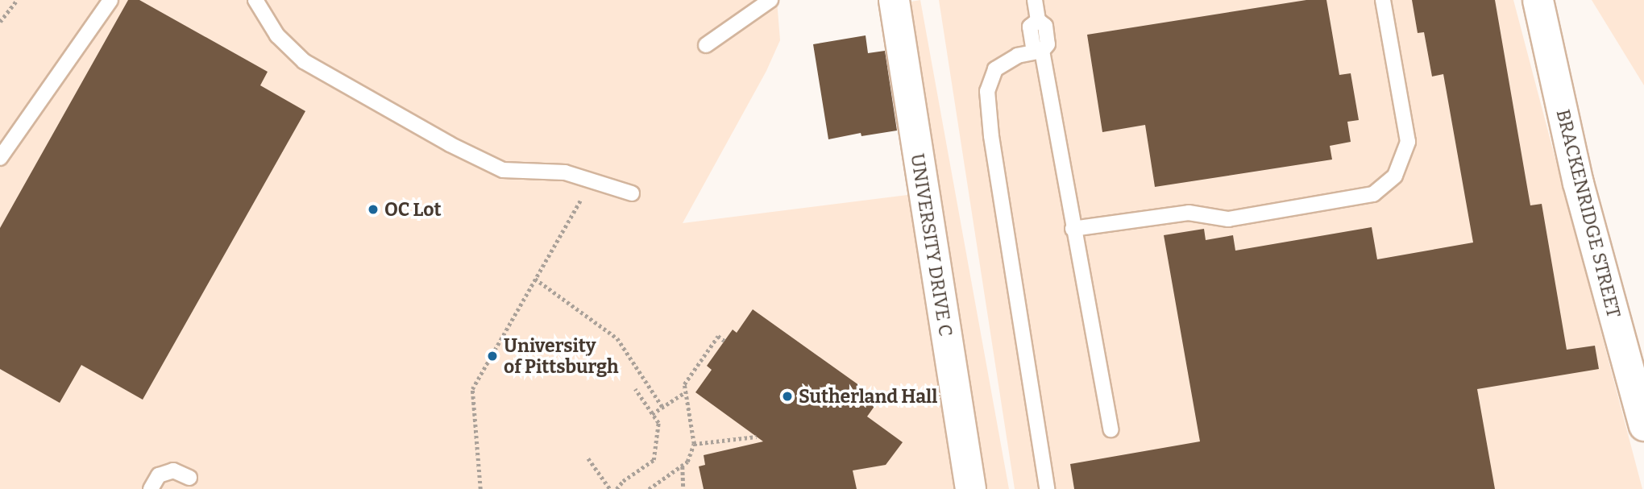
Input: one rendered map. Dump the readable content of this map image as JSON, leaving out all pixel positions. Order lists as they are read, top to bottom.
{
  "streets": {
    "street": ["BRACKENRIDGE STREET", "UNIVERSITY DRIVE C"]
  },
  "places": ["OC Lot", "University of Pittsburgh", "Sutherland Hall"]
}
